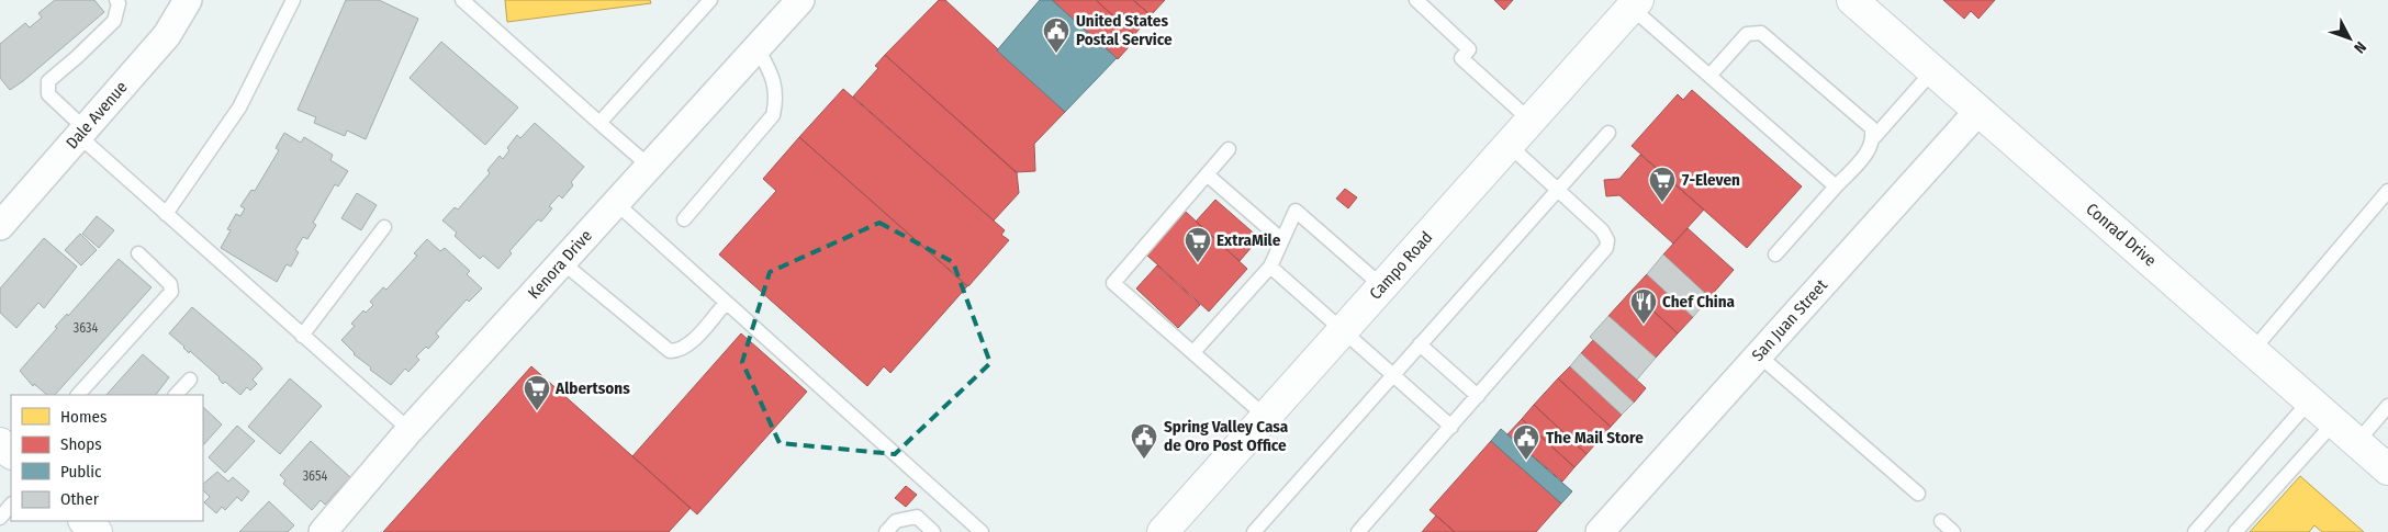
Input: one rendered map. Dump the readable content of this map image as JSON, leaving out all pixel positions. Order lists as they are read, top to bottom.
{
  "streets": {
    "street": [
      "Dale Avenue",
      "Conrad Drive",
      "Kenora Drive",
      "Campo Road",
      "San Juan Street"
    ]
  },
  "crossings": [
    ["Conrad Drive", "San Juan Street"]
  ],
  "places": {
    "public building": ["United States Postal Service", "Spring Valley Casa de Oro Post Office", "The Mail Store"],
    "supermarket": ["7-Eleven", "ExtraMile", "Albertsons"],
    "restaurant": ["Chef China"]
  },
  "house_numbers": ["3634", "3654"],
  "legend": [
    "Homes",
    "Shops",
    "Public",
    "Other"
  ],
  "north": "bottom right"
}
